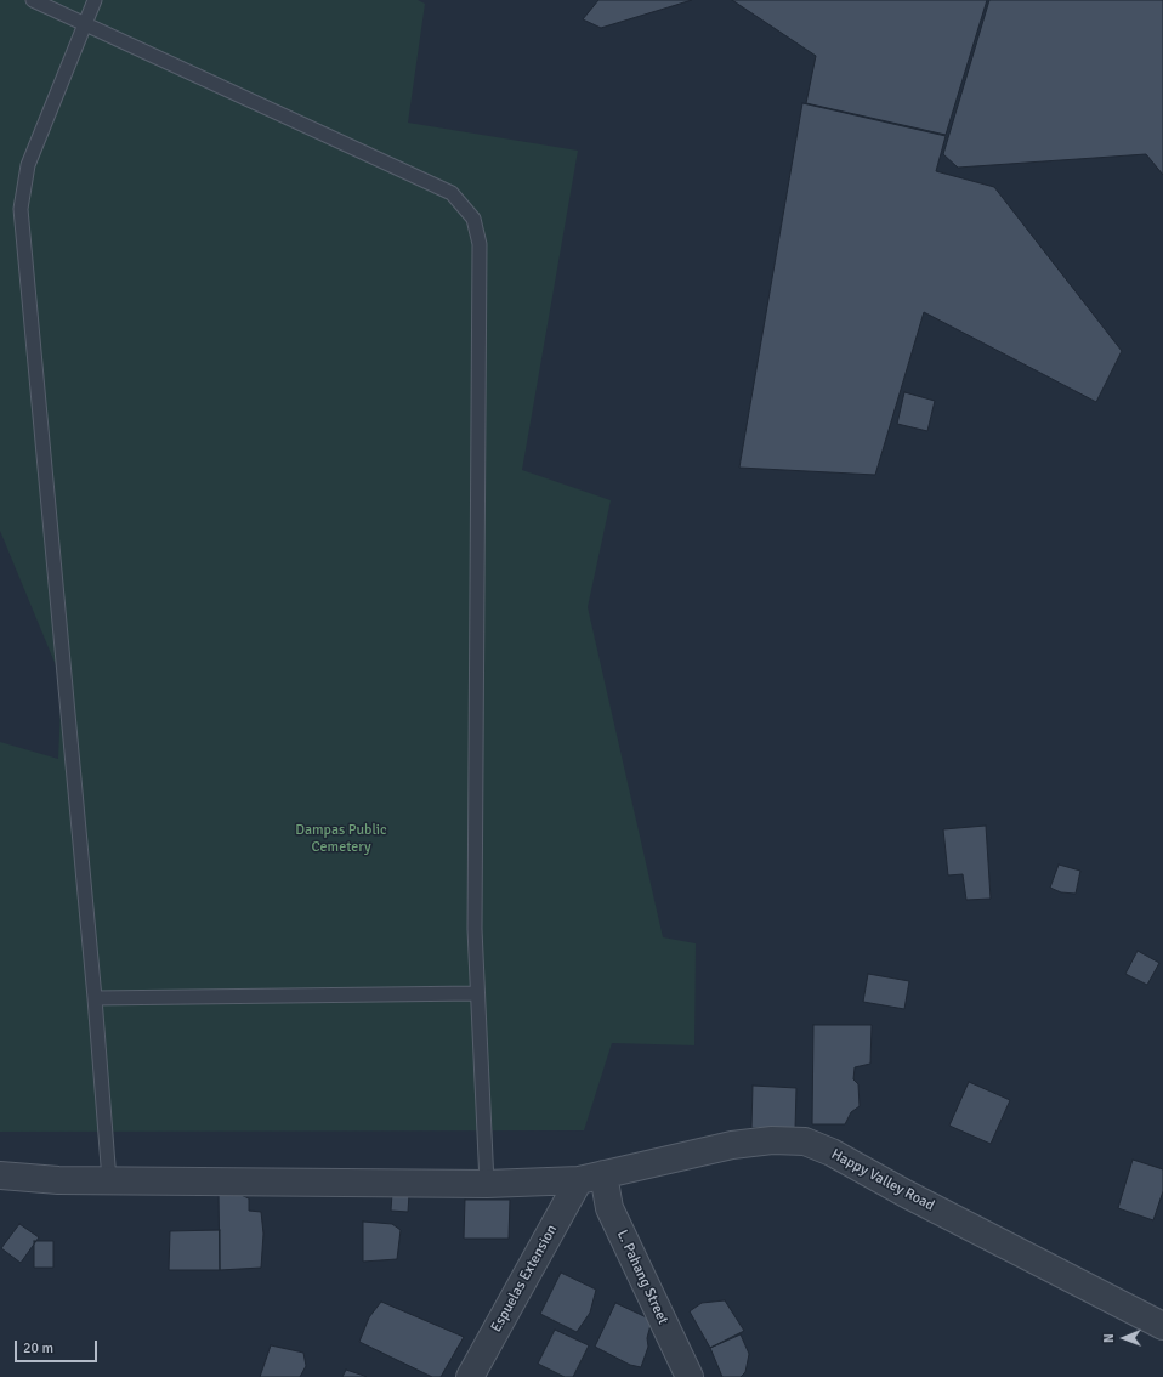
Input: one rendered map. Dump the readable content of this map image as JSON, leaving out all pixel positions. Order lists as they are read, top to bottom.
{
  "streets": {
    "street": ["Happy Valley Road", "L. Pahang Street", "Espuelas Extension"]
  },
  "crossings": [
    ["Happy Valley Road", "L. Pahang Street"],
    ["Happy Valley Road", "Espuelas Extension"],
    ["L. Pahang Street", "Espuelas Extension"]
  ],
  "parks": ["Dampas Public Cemetery"],
  "scale_bar": "20 m",
  "north": "left"
}
